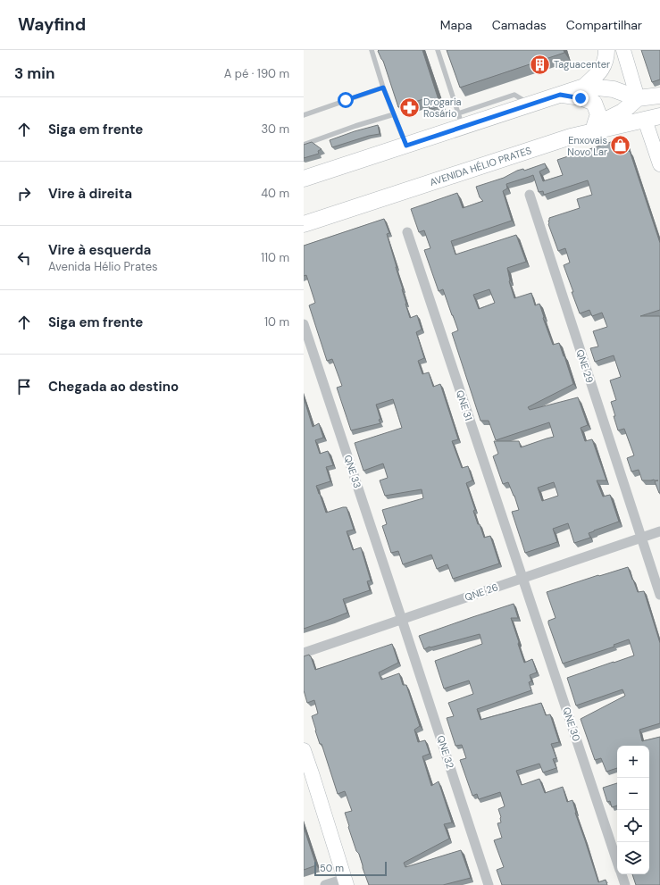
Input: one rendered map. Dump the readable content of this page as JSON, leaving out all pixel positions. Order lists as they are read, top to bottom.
{
  "streets": {
    "main road": ["AVENIDA HÉLIO PRATES"],
    "street": [
      "QNE 29",
      "QNE 31",
      "QNE 33",
      "QNE 26",
      "QNE 30",
      "QNE 32"
    ]
  },
  "crossings": [
    ["QNE 29", "QNE 26"],
    ["QNE 31", "QNE 26"],
    ["QNE 31", "QNE 30"],
    ["QNE 33", "QNE 26"],
    ["QNE 33", "QNE 32"],
    ["QNE 26", "QNE 30"],
    ["QNE 26", "QNE 32"]
  ],
  "places": {
    "building": ["Taguacenter"],
    "pharmacy": ["Drogaria Rosário"],
    "shop": ["Enxovais Novo Lar"]
  },
  "scale_bar": "50 m",
  "page": {
    "header": "Wayfind",
    "nav": ["Mapa", "Camadas", "Compartilhar"],
    "heading": ["3 min", "A pé · 190 m"],
    "list": [
      ["Siga em frente", "30 m"],
      ["Vire à direita", "40 m"],
      ["Vire à esquerda", "Avenida Hélio Prates", "110 m"],
      ["Siga em frente", "10 m"],
      "Chegada ao destino"
    ],
    "map_buttons": ["+", "−"],
    "scale": "50 m"
  }
}
